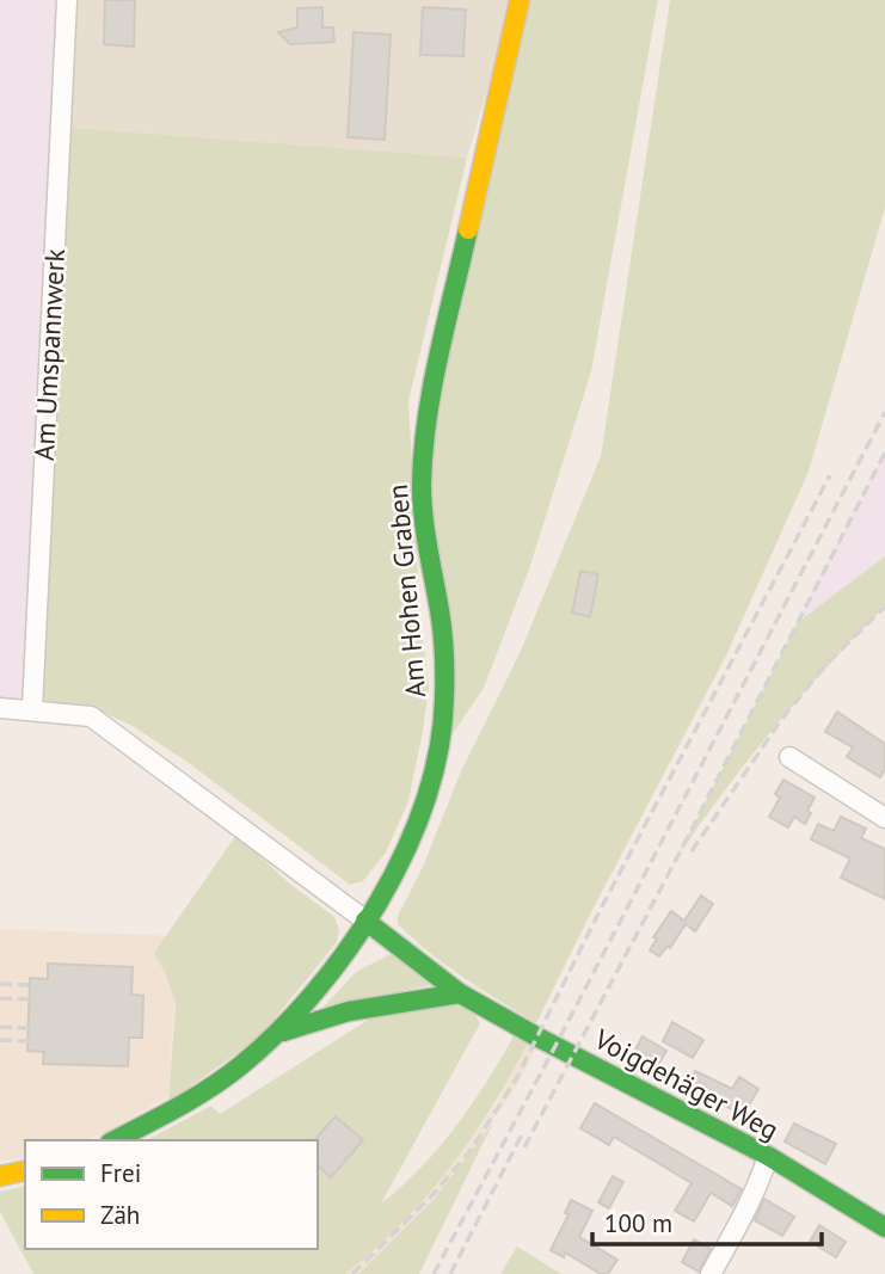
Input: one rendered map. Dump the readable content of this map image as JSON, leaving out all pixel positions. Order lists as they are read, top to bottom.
{
  "streets": {
    "street": ["Am Umspannwerk", "Am Hohen Graben", "Voigdehäger Weg"]
  },
  "crossings": [
    ["Am Hohen Graben", "Voigdehäger Weg"]
  ],
  "legend": ["Frei", "Zäh"],
  "scale_bar": "100 m"
}
